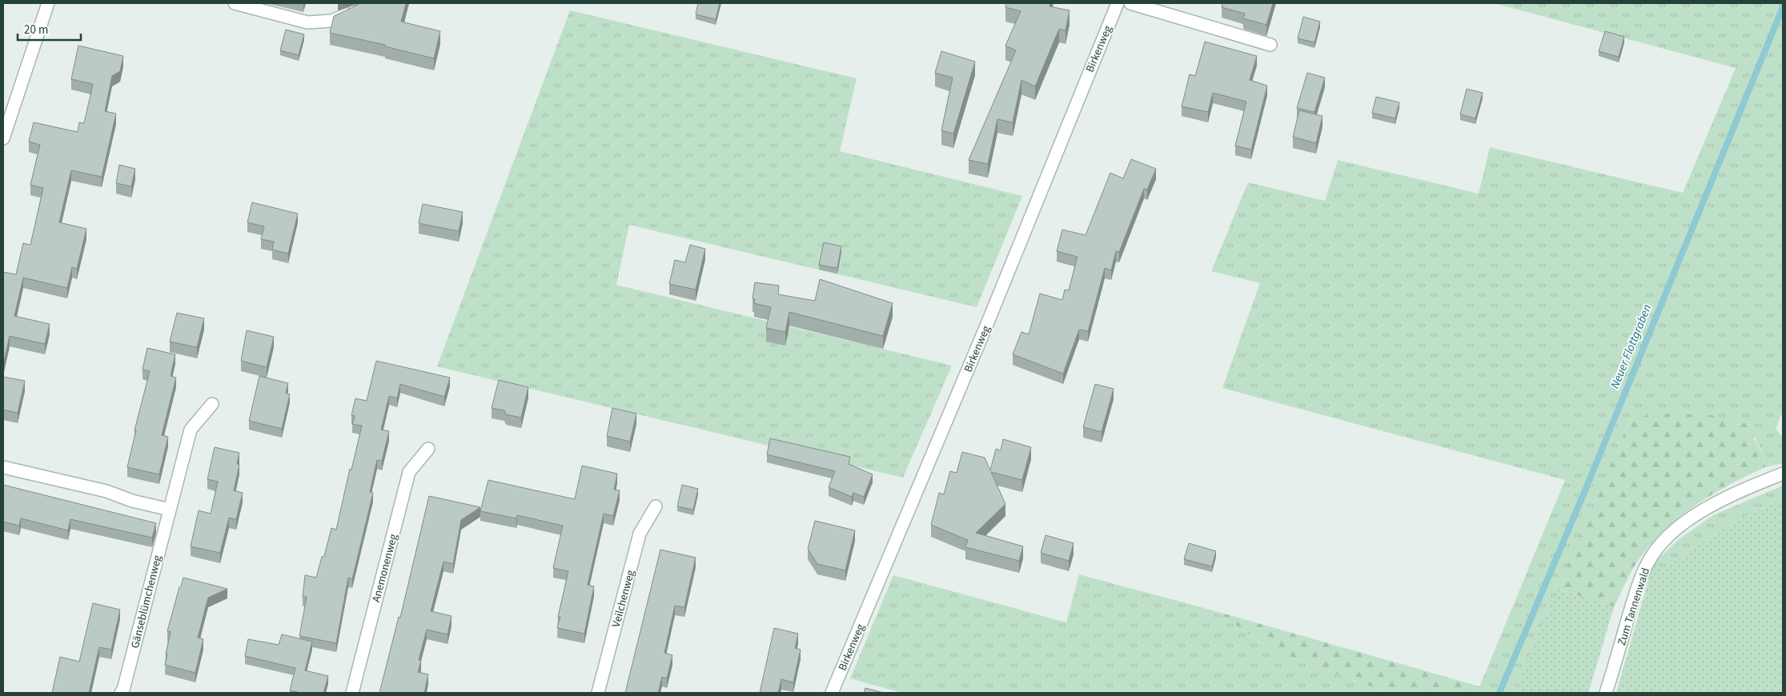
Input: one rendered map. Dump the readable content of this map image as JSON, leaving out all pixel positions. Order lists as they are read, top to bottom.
{
  "streets": {
    "street": [
      "Birkenweg",
      "Anemonenweg",
      "Veilchenweg",
      "Gänseblümchenweg",
      "Zum Tannenwald"
    ]
  },
  "water": ["Neuer Flottgraben"],
  "scale_bar": "20 m"
}
